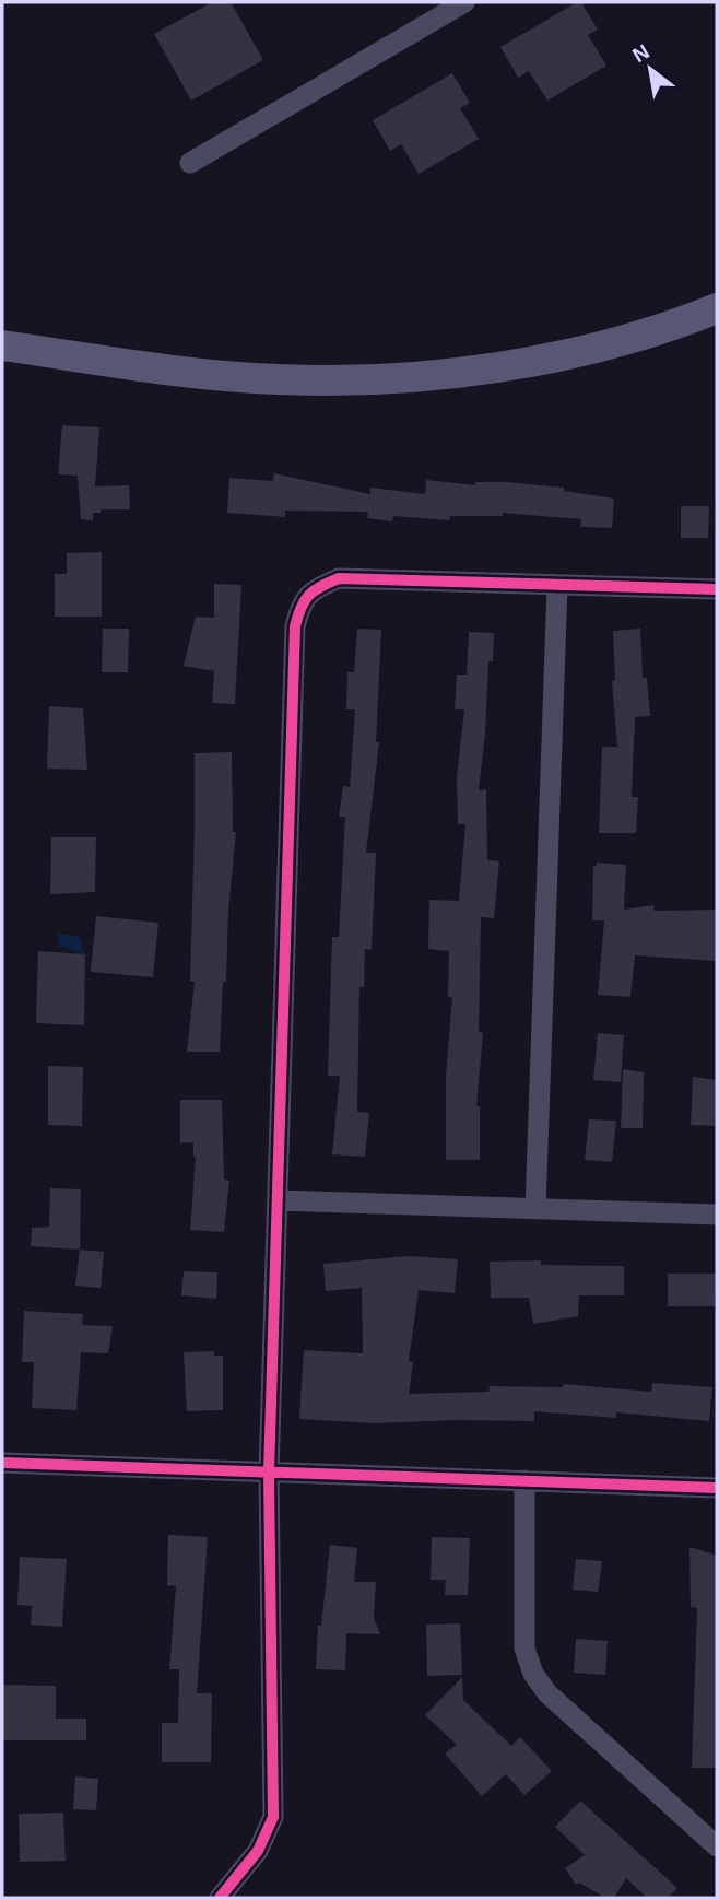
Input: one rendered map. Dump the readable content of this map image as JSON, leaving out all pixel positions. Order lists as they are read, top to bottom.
{
  "north": "top left"
}
